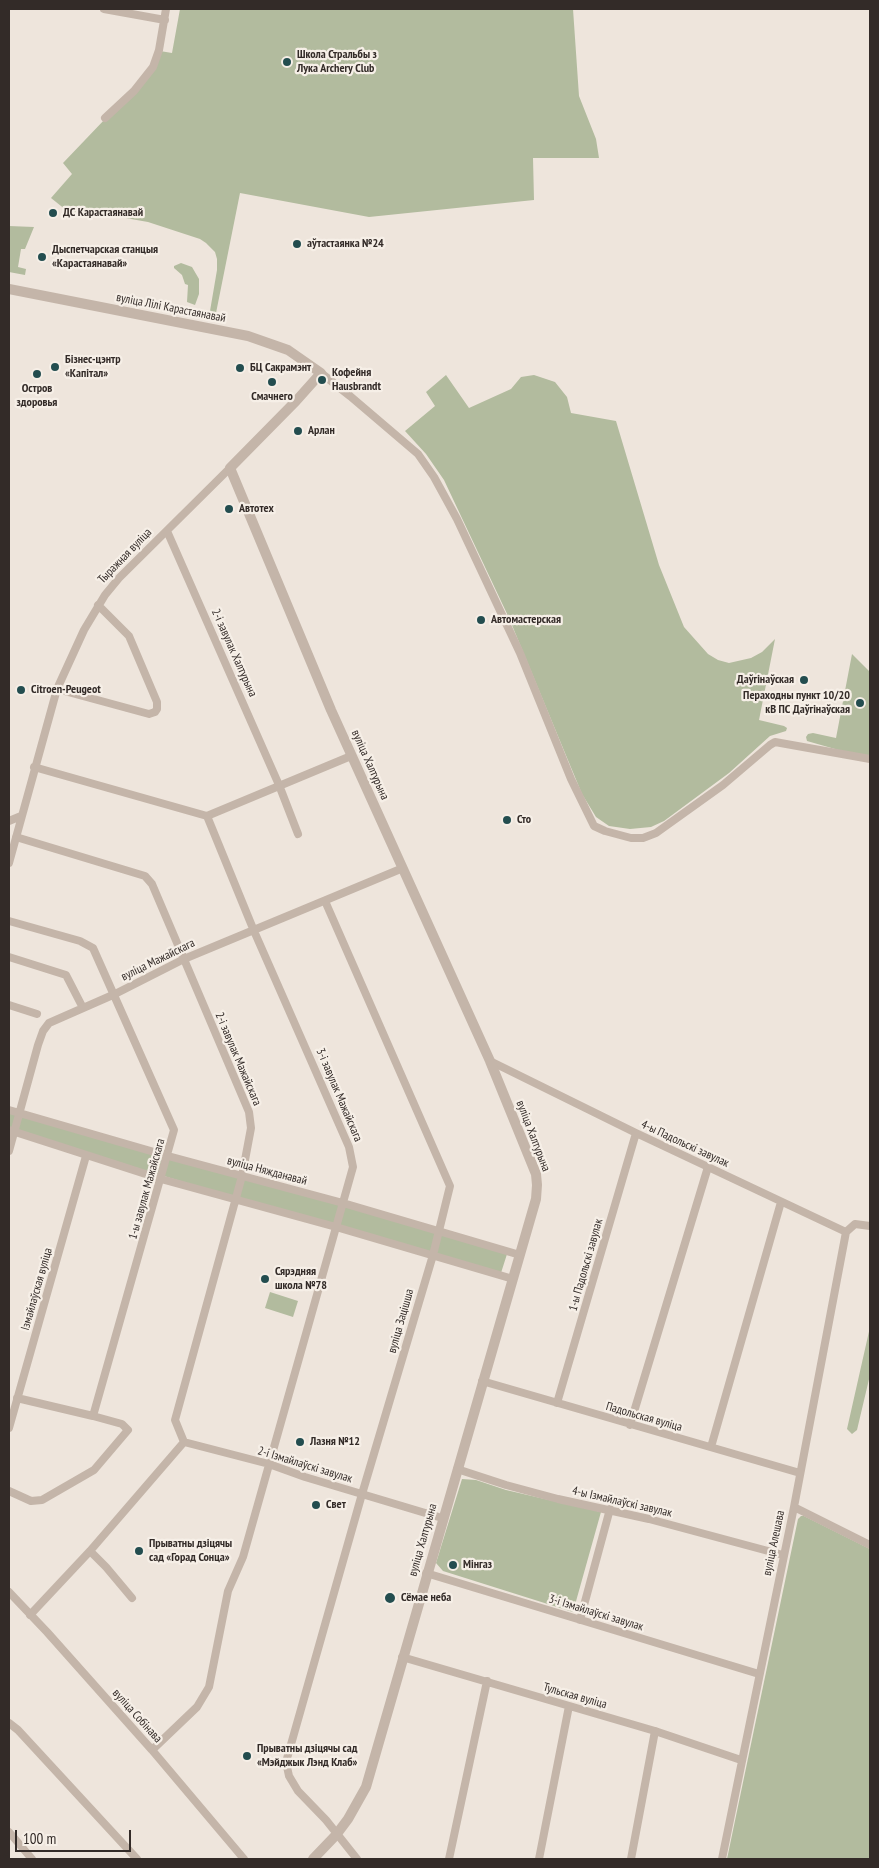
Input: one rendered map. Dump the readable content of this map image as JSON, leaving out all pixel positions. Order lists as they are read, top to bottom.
{
  "streets": {
    "street": [
      "вуліца Лілі Карастаянавай",
      "Тыражная вуліца",
      "2-і завулак Халтурына",
      "вуліца Халтурына",
      "вуліца Мажайскага",
      "2-і завулак Мажайскага",
      "3-і завулак Мажайскага",
      "4-ы Падольскі завулак",
      "вуліца Няжданавай",
      "1-ы завулак Мажайскага",
      "1-ы Падольскі завулак",
      "Ізмайлаўская вуліца",
      "вуліца Зацішша",
      "Падольская вуліца",
      "2-і Ізмайлаўскі завулак",
      "4-ы Ізмайлаўскі завулак",
      "вуліца Алешава",
      "3-і Ізмайлаўскі завулак",
      "Тульская вуліца",
      "вуліца Собінава"
    ]
  },
  "crossings": [
    ["вуліца Лілі Карастаянавай", "Тыражная вуліца"],
    ["Тыражная вуліца", "2-і завулак Халтурына"],
    ["Тыражная вуліца", "вуліца Халтурына"],
    ["Тыражная вуліца", "2-і завулак Мажайскага"],
    ["вуліца Халтурына", "вуліца Мажайскага"],
    ["вуліца Халтурына", "4-ы Падольскі завулак"],
    ["вуліца Халтурына", "вуліца Няжданавай"],
    ["вуліца Халтурына", "вуліца Зацішша"],
    ["вуліца Халтурына", "Падольская вуліца"],
    ["вуліца Халтурына", "2-і Ізмайлаўскі завулак"],
    ["вуліца Халтурына", "4-ы Ізмайлаўскі завулак"],
    ["вуліца Халтурына", "3-і Ізмайлаўскі завулак"],
    ["вуліца Халтурына", "Тульская вуліца"],
    ["вуліца Мажайскага", "2-і завулак Мажайскага"],
    ["вуліца Мажайскага", "3-і завулак Мажайскага"],
    ["вуліца Мажайскага", "вуліца Няжданавай"],
    ["вуліца Мажайскага", "1-ы завулак Мажайскага"],
    ["вуліца Мажайскага", "вуліца Зацішша"],
    ["2-і завулак Мажайскага", "вуліца Няжданавай"],
    ["2-і завулак Мажайскага", "2-і Ізмайлаўскі завулак"],
    ["3-і завулак Мажайскага", "вуліца Няжданавай"],
    ["3-і завулак Мажайскага", "2-і Ізмайлаўскі завулак"],
    ["3-і завулак Мажайскага", "вуліца Собінава"],
    ["4-ы Падольскі завулак", "1-ы Падольскі завулак"],
    ["4-ы Падольскі завулак", "вуліца Алешава"],
    ["вуліца Няжданавай", "1-ы завулак Мажайскага"],
    ["вуліца Няжданавай", "вуліца Зацішша"],
    ["1-ы Падольскі завулак", "Падольская вуліца"],
    ["вуліца Зацішша", "2-і Ізмайлаўскі завулак"],
    ["Падольская вуліца", "вуліца Алешава"],
    ["4-ы Ізмайлаўскі завулак", "вуліца Алешава"],
    ["вуліца Алешава", "3-і Ізмайлаўскі завулак"],
    ["вуліца Алешава", "Тульская вуліца"]
  ],
  "places": [
    "Школа Стральбы з Лука Archery Club",
    "ДС Карастаянавай",
    "аўтастаянка №24",
    "Дыспетчарская станцыя «Карастаянавай»",
    "Бізнес-цэнтр «Капітал»",
    "БЦ Сакрамэнт",
    "Остров здоровья",
    "Кофейня Hausbrandt",
    "Смачнего",
    "Арлан",
    "Автотех",
    "Автомастерская",
    "Даўгінаўская",
    "Citroen-Peugeot",
    "Пераходны пункт 10/20 кВ ПС Даўгінаўская",
    "Сто",
    "Сярэдняя школа №78",
    "Лазня №12",
    "Свет",
    "Прыватны дзіцячы сад «Горад Сонца»",
    "Мінгаз",
    "Сёмае неба",
    "Прыватны дзіцячы сад «Мэйджык Лэнд Клаб»"
  ],
  "scale_bar": "100 m"
}
